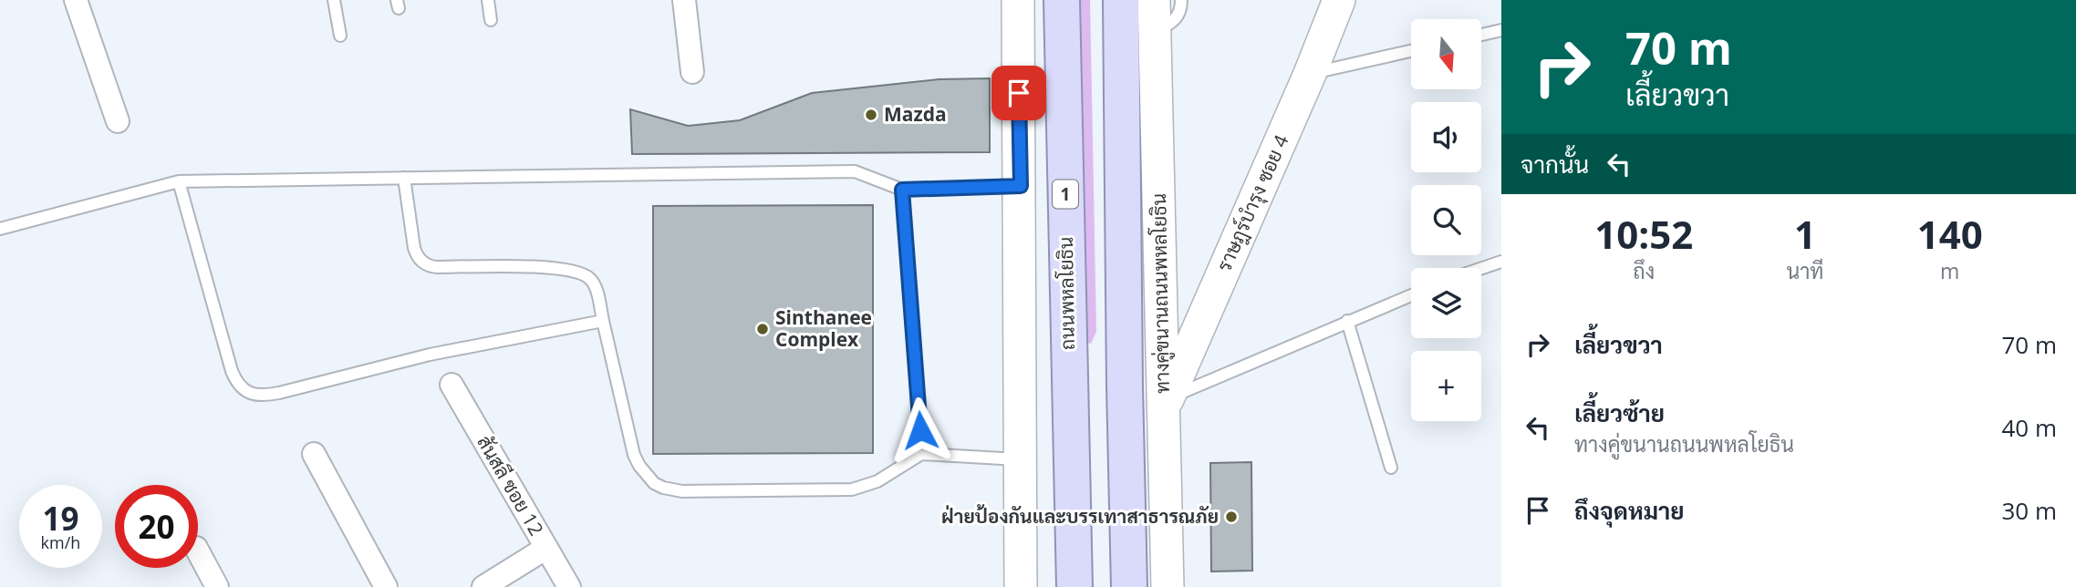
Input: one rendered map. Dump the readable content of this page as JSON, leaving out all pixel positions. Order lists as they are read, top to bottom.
{
  "streets": {
    "main road": [
      "1",
      "ราษฎร์บำรุง ซอย 4",
      "ถนนพหลโยธิน",
      "ทางคู่ขนานถนนพหลโยธิน"
    ],
    "street": ["สันสลี ซอย 12"]
  },
  "crossings": [
    ["ราษฎร์บำรุง ซอย 4", "ทางคู่ขนานถนนพหลโยธิน"]
  ],
  "places": ["Mazda", "Sinthanee Complex", "ฝ่ายป้องกันและบรรเทาสาธารณภัย"],
  "north": "bottom",
  "page": {
    "turn": ["70 m", "เลี้ยวขวา"],
    "map_buttons": "+",
    "then": "จากนั้น",
    "eta": [
      "10:52",
      "ถึง",
      "1",
      "นาที",
      "140",
      "m"
    ],
    "list": [
      {
        "name": "เลี้ยวขวา",
        "value": "70 m"
      },
      {
        "name": "เลี้ยวซ้าย",
        "note": "ทางคู่ขนานถนนพหลโยธิน",
        "value": "40 m"
      },
      {
        "name": "ถึงจุดหมาย",
        "value": "30 m"
      }
    ],
    "speed": "19 km/h",
    "limit": "20"
  }
}
